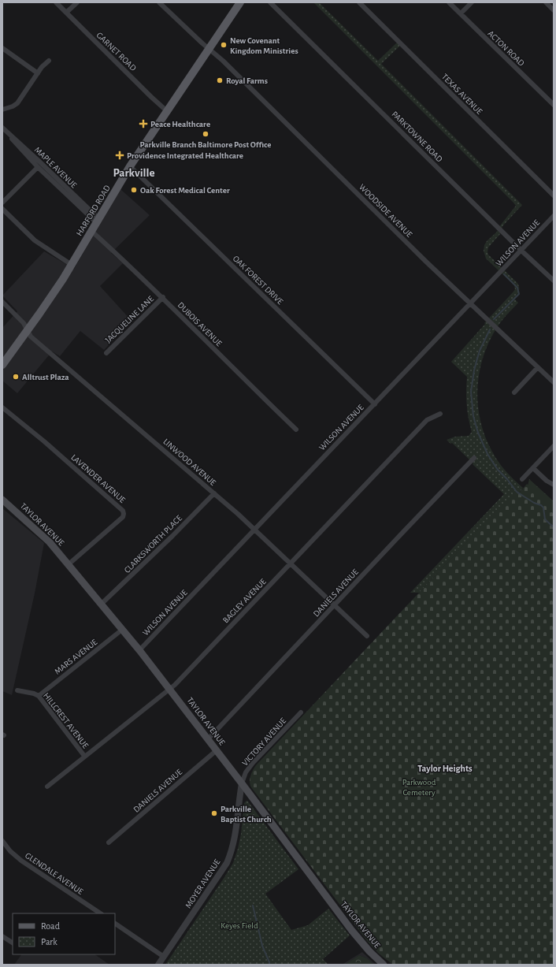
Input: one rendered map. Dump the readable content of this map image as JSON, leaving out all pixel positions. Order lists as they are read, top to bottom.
{
  "streets": {
    "main road": ["HARFORD ROAD", "TAYLOR AVENUE"],
    "street": [
      "ACTON ROAD",
      "GARNET ROAD",
      "TEXAS AVENUE",
      "PARKTOWNE ROAD",
      "MAPLE AVENUE",
      "WOODSIDE AVENUE",
      "WILSON AVENUE",
      "OAK FOREST DRIVE",
      "JACQUELINE LANE",
      "DUBOIS AVENUE",
      "LINWOOD AVENUE",
      "LAVENDER AVENUE",
      "CLARKSWORTH PLACE",
      "DANIELS AVENUE",
      "BAGLEY AVENUE",
      "MARS AVENUE",
      "HILLCREST AVENUE",
      "VICTORY AVENUE",
      "GLENDALE AVENUE",
      "MOYER AVENUE"
    ]
  },
  "crossings": [
    ["GARNET ROAD", "HARFORD ROAD"],
    ["PARKTOWNE ROAD", "WILSON AVENUE"],
    ["MAPLE AVENUE", "HARFORD ROAD"],
    ["HARFORD ROAD", "WOODSIDE AVENUE"],
    ["HARFORD ROAD", "OAK FOREST DRIVE"],
    ["HARFORD ROAD", "DUBOIS AVENUE"],
    ["HARFORD ROAD", "LINWOOD AVENUE"],
    ["WOODSIDE AVENUE", "WILSON AVENUE"],
    ["WILSON AVENUE", "OAK FOREST DRIVE"],
    ["WILSON AVENUE", "LINWOOD AVENUE"],
    ["WILSON AVENUE", "TAYLOR AVENUE"],
    ["JACQUELINE LANE", "DUBOIS AVENUE"],
    ["LINWOOD AVENUE", "CLARKSWORTH PLACE"],
    ["LINWOOD AVENUE", "DANIELS AVENUE"],
    ["LINWOOD AVENUE", "BAGLEY AVENUE"],
    ["LAVENDER AVENUE", "TAYLOR AVENUE"],
    ["TAYLOR AVENUE", "CLARKSWORTH PLACE"],
    ["TAYLOR AVENUE", "DANIELS AVENUE"],
    ["TAYLOR AVENUE", "BAGLEY AVENUE"],
    ["TAYLOR AVENUE", "MARS AVENUE"],
    ["TAYLOR AVENUE", "VICTORY AVENUE"],
    ["TAYLOR AVENUE", "MOYER AVENUE"],
    ["BAGLEY AVENUE", "HILLCREST AVENUE"],
    ["MARS AVENUE", "HILLCREST AVENUE"],
    ["VICTORY AVENUE", "MOYER AVENUE"]
  ],
  "districts": ["Parkville", "Taylor Heights"],
  "parks": ["Parkwood Cemetery", "Keyes Field"],
  "places": {
    "other": [
      "New Covenant Kingdom Ministries",
      "Royal Farms",
      "Parkville Branch Baltimore Post Office",
      "Oak Forest Medical Center",
      "Alltrust Plaza",
      "Parkville Baptist Church"
    ],
    "health": ["Peace Healthcare", "Providence Integrated Healthcare"]
  },
  "legend": ["Road", "Park"]
}
